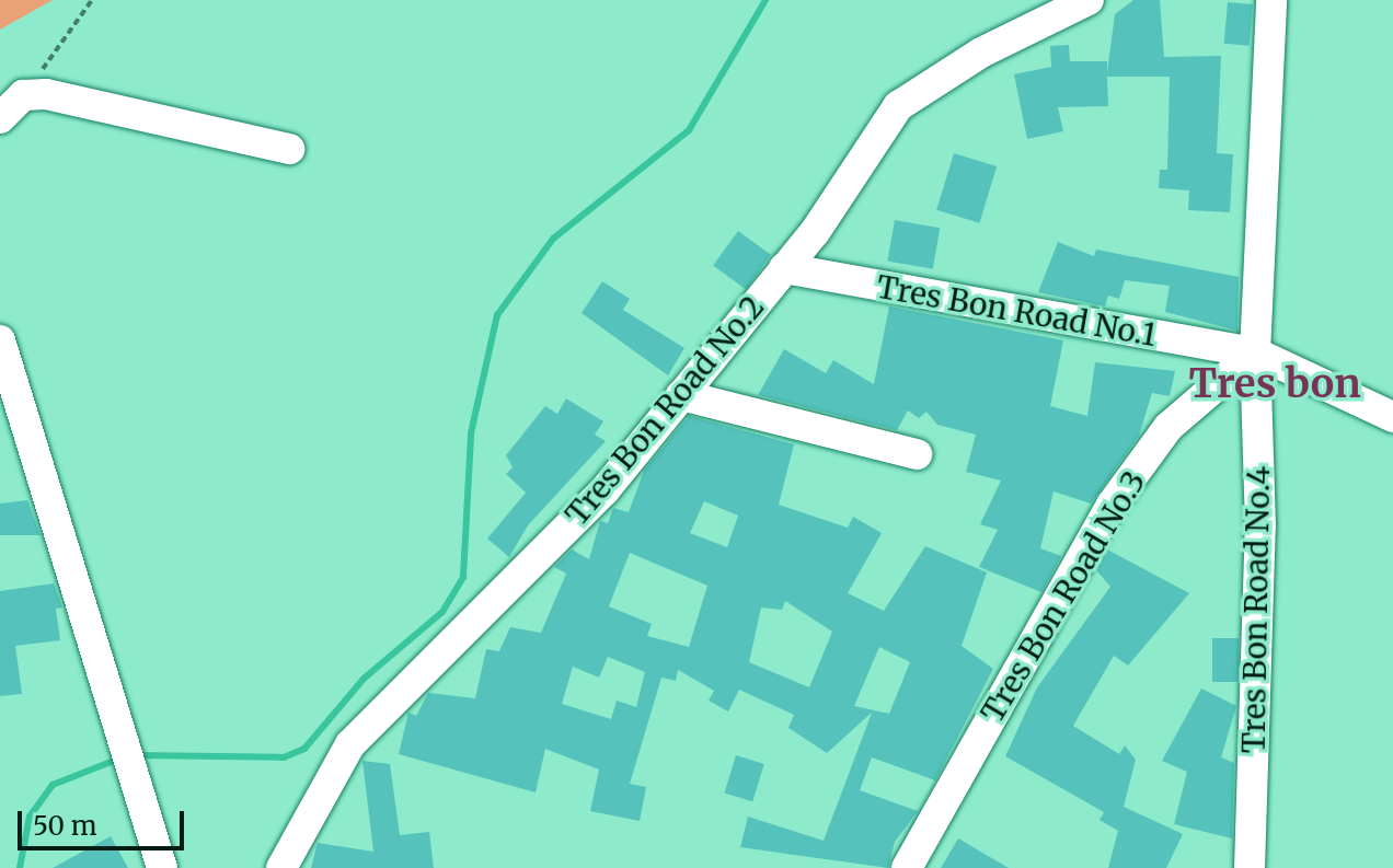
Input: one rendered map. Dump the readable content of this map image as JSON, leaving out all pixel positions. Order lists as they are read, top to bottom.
{
  "streets": {
    "street": [
      "Tres Bon Road No.1",
      "Tres Bon Road No.2",
      "Tres Bon Road No.3",
      "Tres Bon Road No.4"
    ]
  },
  "crossings": [
    ["Tres Bon Road No.1", "Tres Bon Road No.2"],
    ["Tres Bon Road No.1", "Tres Bon Road No.3"],
    ["Tres Bon Road No.1", "Tres Bon Road No.4"],
    ["Tres Bon Road No.3", "Tres Bon Road No.4"]
  ],
  "districts": ["Tres bon"],
  "scale_bar": "50 m"
}
